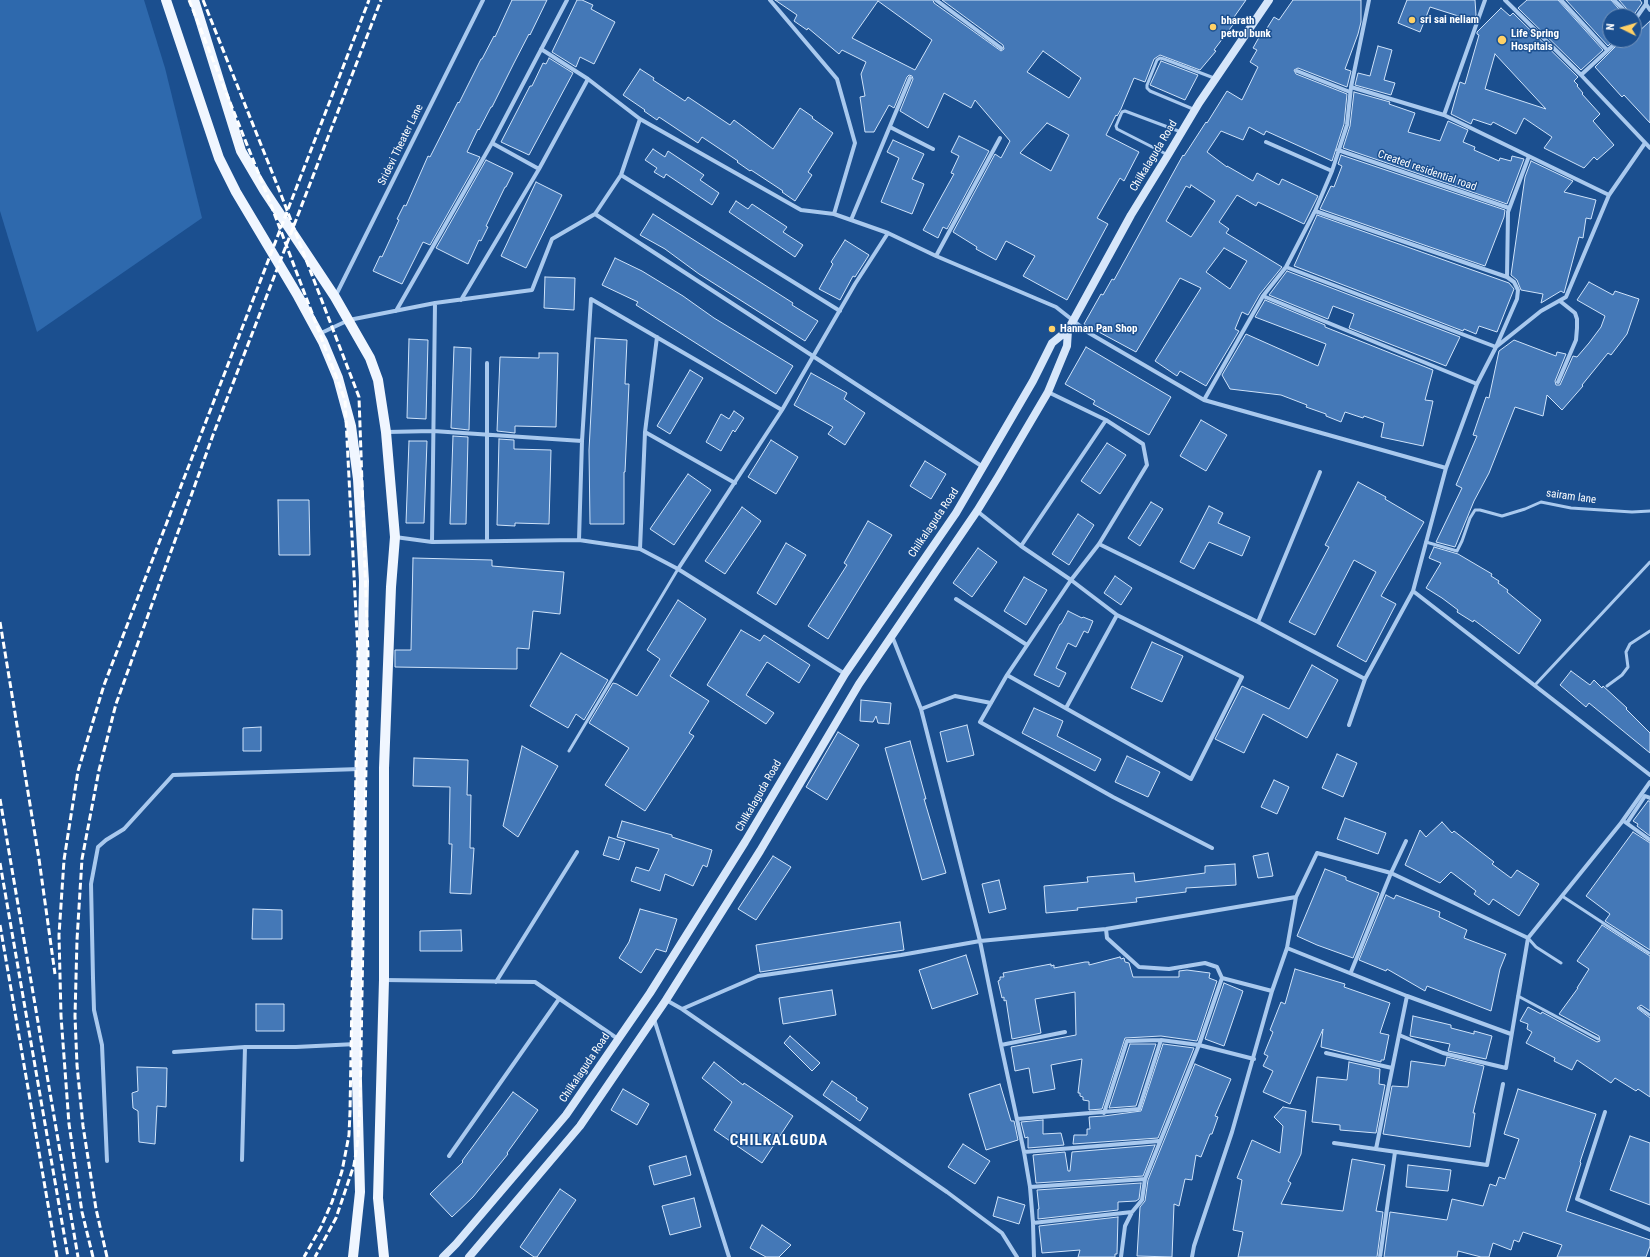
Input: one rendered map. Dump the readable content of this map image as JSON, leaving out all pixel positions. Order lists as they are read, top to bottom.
{
  "streets": {
    "main road": ["Chilkalaguda Road"],
    "street": ["Sridevi Theater Lane", "Created residential road"],
    "lane": ["sairam lane"]
  },
  "districts": ["CHILKALGUDA"],
  "places": [
    "sri sai neliam",
    "bharath petrol bunk",
    "Life Spring Hospitals",
    "Hannan Pan Shop"
  ],
  "north": "left"
}
